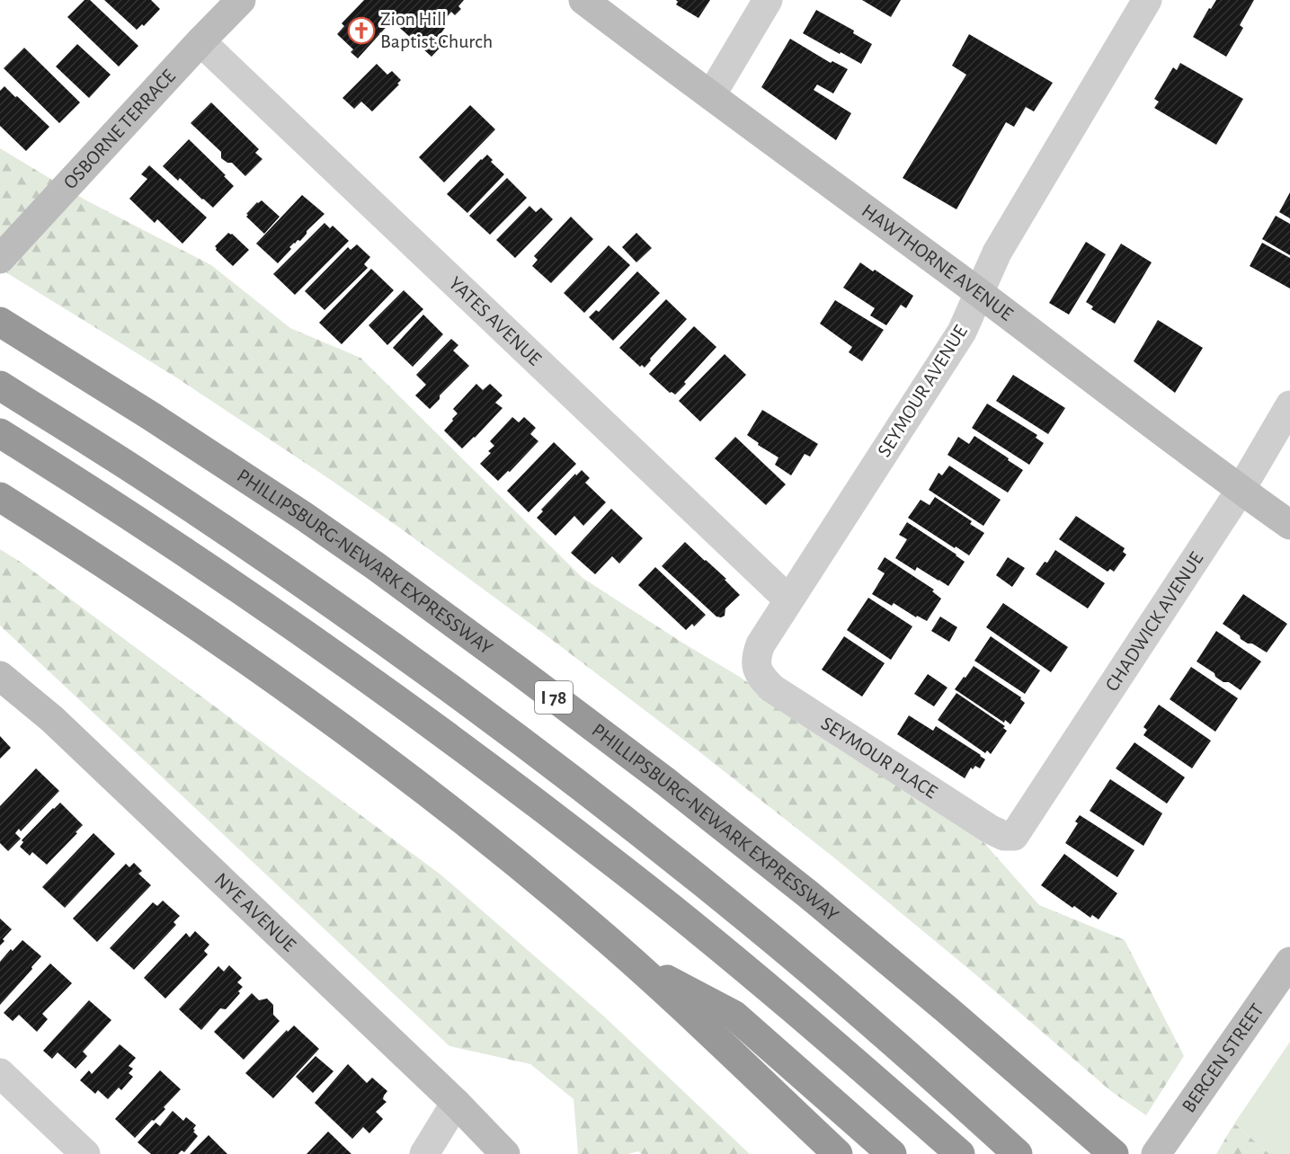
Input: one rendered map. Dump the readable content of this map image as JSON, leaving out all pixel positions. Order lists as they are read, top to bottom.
{
  "streets": {
    "highway": ["PHILLIPSBURG-NEWARK EXPRESSWAY", "I 78"],
    "street": [
      "OSBORNE TERRACE",
      "HAWTHORNE AVENUE",
      "YATES AVENUE",
      "SEYMOUR AVENUE",
      "CHADWICK AVENUE",
      "SEYMOUR PLACE",
      "NYE AVENUE",
      "BERGEN STREET"
    ]
  },
  "crossings": [
    ["OSBORNE TERRACE", "YATES AVENUE"],
    ["HAWTHORNE AVENUE", "SEYMOUR AVENUE"],
    ["HAWTHORNE AVENUE", "CHADWICK AVENUE"],
    ["YATES AVENUE", "SEYMOUR AVENUE"],
    ["SEYMOUR AVENUE", "SEYMOUR PLACE"],
    ["CHADWICK AVENUE", "SEYMOUR PLACE"]
  ],
  "places": {
    "church": ["Zion Hill Baptist Church"]
  }
}
